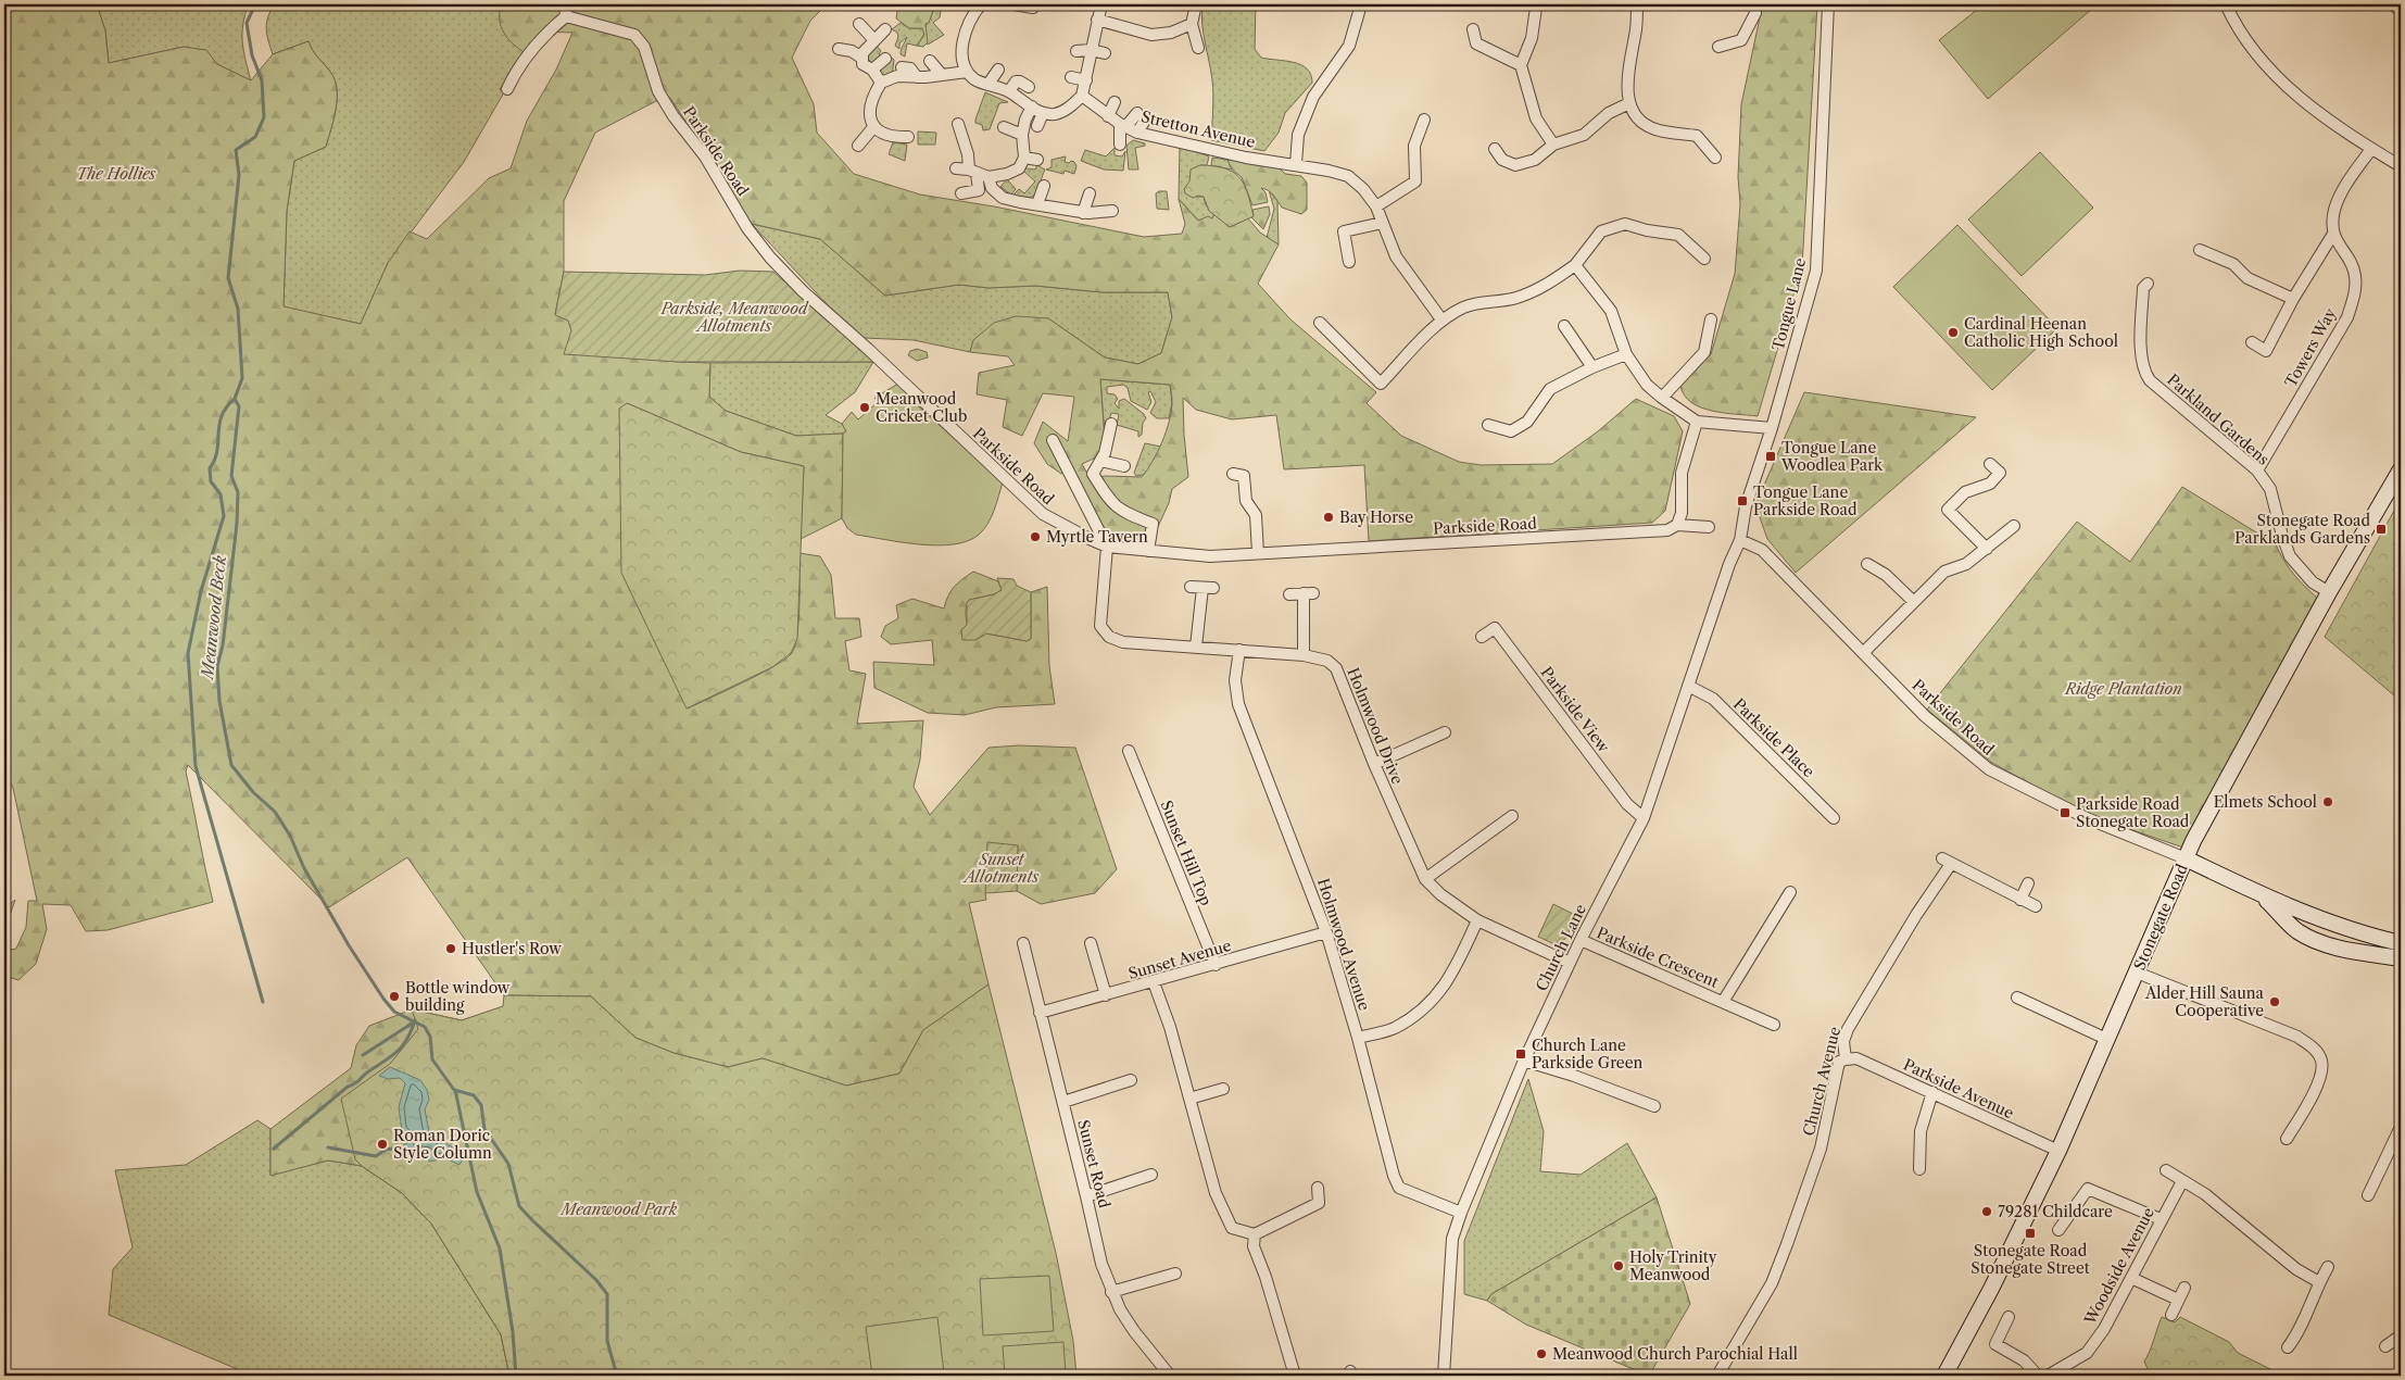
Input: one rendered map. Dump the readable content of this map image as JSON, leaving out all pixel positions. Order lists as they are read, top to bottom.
{
  "streets": {
    "main road": ["Stonegate Road"],
    "street": [
      "Stretton Avenue",
      "Parkside Road",
      "Tongue Lane",
      "Towers Way",
      "Parkland Gardens",
      "Parkside View",
      "Holmwood Drive",
      "Parkside Place",
      "Sunset Hill Top",
      "Holmwood Avenue",
      "Church Lane",
      "Parkside Crescent",
      "Sunset Avenue",
      "Church Avenue",
      "Parkside Avenue",
      "Sunset Road",
      "Woodside Avenue"
    ]
  },
  "crossings": [
    ["Parkside Road", "Tongue Lane"],
    ["Parkside Road", "Holmwood Drive"],
    ["Parkside Road", "Stonegate Road"],
    ["Parkside Road", "Church Lane"],
    ["Tongue Lane", "Church Lane"],
    ["Towers Way", "Parkland Gardens"],
    ["Parkland Gardens", "Stonegate Road"],
    ["Parkside View", "Church Lane"],
    ["Holmwood Drive", "Holmwood Avenue"],
    ["Holmwood Drive", "Church Lane"],
    ["Parkside Place", "Church Lane"],
    ["Sunset Hill Top", "Sunset Avenue"],
    ["Stonegate Road", "Parkside Avenue"],
    ["Holmwood Avenue", "Church Lane"],
    ["Holmwood Avenue", "Sunset Avenue"],
    ["Church Lane", "Parkside Crescent"],
    ["Sunset Avenue", "Sunset Road"],
    ["Church Avenue", "Parkside Avenue"]
  ],
  "water": ["Meanwood Beck"],
  "parks": [
    "The Hollies",
    "Parkside, Meanwood Allotments",
    "Ridge Plantation",
    "Sunset Allotments",
    "Meanwood Park"
  ],
  "places": {
    "other": [
      "Cardinal Heenan Catholic High School",
      "Meanwood Cricket Club",
      "Bay Horse",
      "Myrtle Tavern",
      "Elmets School",
      "Hustler's Row",
      "Bottle window building",
      "Alder Hill Sauna Cooperative",
      "Roman Doric Style Column",
      "79281 Childcare",
      "Holy Trinity Meanwood",
      "Meanwood Church Parochial Hall"
    ],
    "transit": [
      "Tongue Lane Woodlea Park",
      "Tongue Lane Parkside Road",
      "Stonegate Road Parklands Gardens",
      "Parkside Road Stonegate Road",
      "Church Lane Parkside Green",
      "Stonegate Road Stonegate Street"
    ]
  }
}
